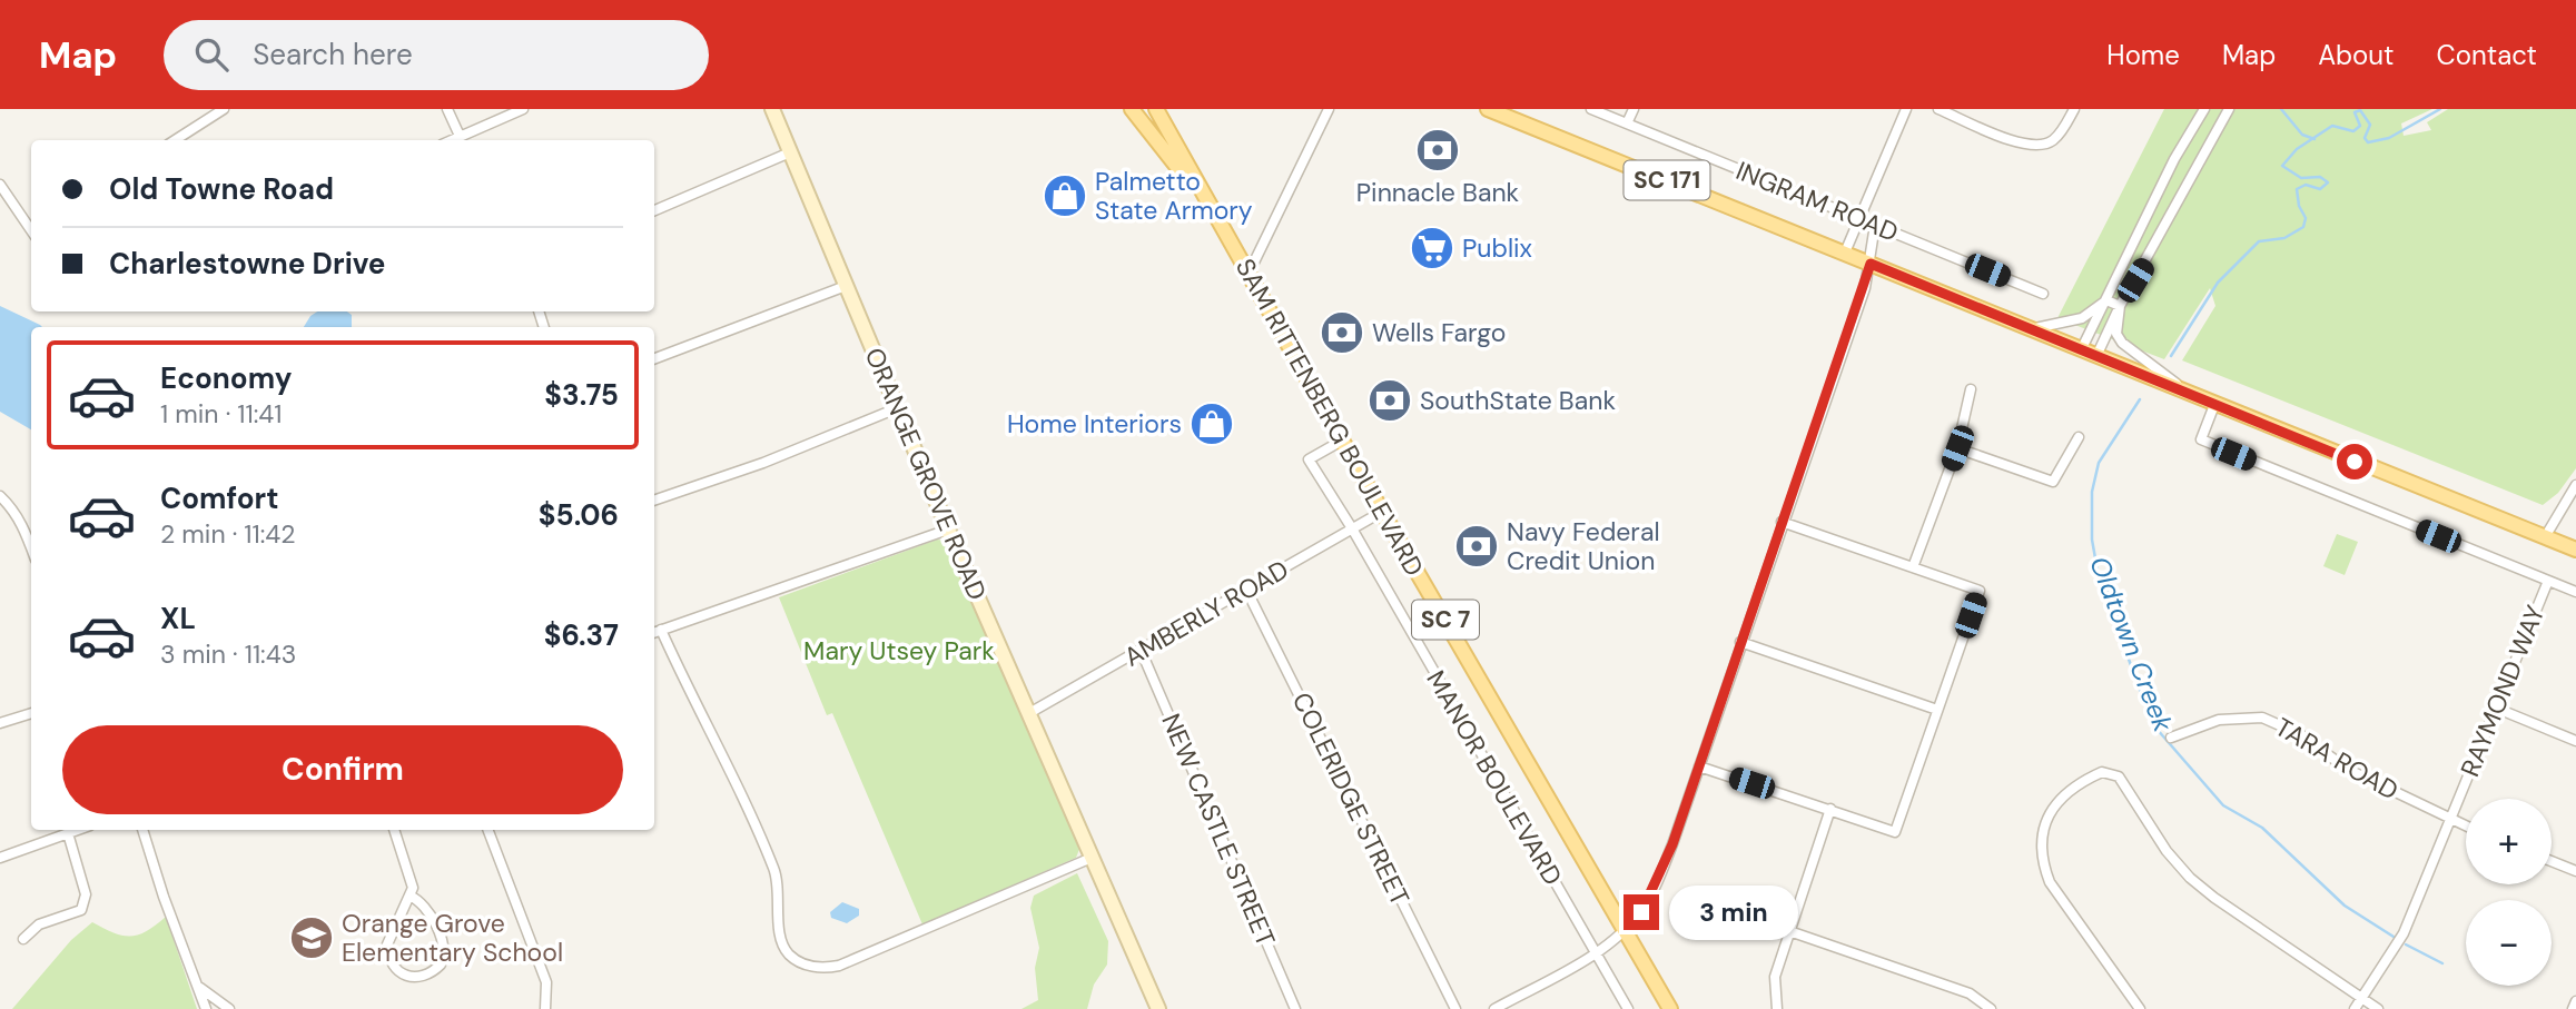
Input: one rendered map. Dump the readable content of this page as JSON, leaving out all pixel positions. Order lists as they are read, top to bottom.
{
  "streets": {
    "main road": ["SC 171", "SAM RITTENBERG BOULEVARD", "SC 7"],
    "street": [
      "INGRAM ROAD",
      "ORANGE GROVE ROAD",
      "AMBERLY ROAD",
      "RAYMOND WAY",
      "TARA ROAD",
      "MANOR BOULEVARD",
      "COLERIDGE STREET",
      "NEW CASTLE STREET"
    ]
  },
  "crossings": [
    ["SAM RITTENBERG BOULEVARD", "AMBERLY ROAD"],
    ["SAM RITTENBERG BOULEVARD", "MANOR BOULEVARD"],
    ["ORANGE GROVE ROAD", "AMBERLY ROAD"],
    ["AMBERLY ROAD", "MANOR BOULEVARD"],
    ["AMBERLY ROAD", "COLERIDGE STREET"],
    ["AMBERLY ROAD", "NEW CASTLE STREET"],
    ["RAYMOND WAY", "TARA ROAD"]
  ],
  "water": ["Oldtown Creek"],
  "parks": ["Mary Utsey Park"],
  "places": {
    "bank": [
      "Pinnacle Bank",
      "Wells Fargo",
      "SouthState Bank",
      "Navy Federal Credit Union"
    ],
    "shop": ["Palmetto State Armory", "Home Interiors"],
    "supermarket": ["Publix"],
    "school or university": ["Orange Grove Elementary School"]
  },
  "page": {
    "header": "Map",
    "search": "Search here",
    "nav": [
      "Home",
      "Map",
      "About",
      "Contact"
    ],
    "banner": ["Old Towne Road", "Charlestowne Drive"],
    "list": [
      {
        "name": "Economy",
        "note": "1 min · 11:41",
        "value": "$3.75"
      },
      {
        "name": "Comfort",
        "note": "2 min · 11:42",
        "value": "$5.06"
      },
      {
        "name": "XL",
        "note": "3 min · 11:43",
        "value": "$6.37"
      }
    ],
    "buttons": "Confirm",
    "map_buttons": ["+", "−"],
    "bubble": "3 min"
  }
}
